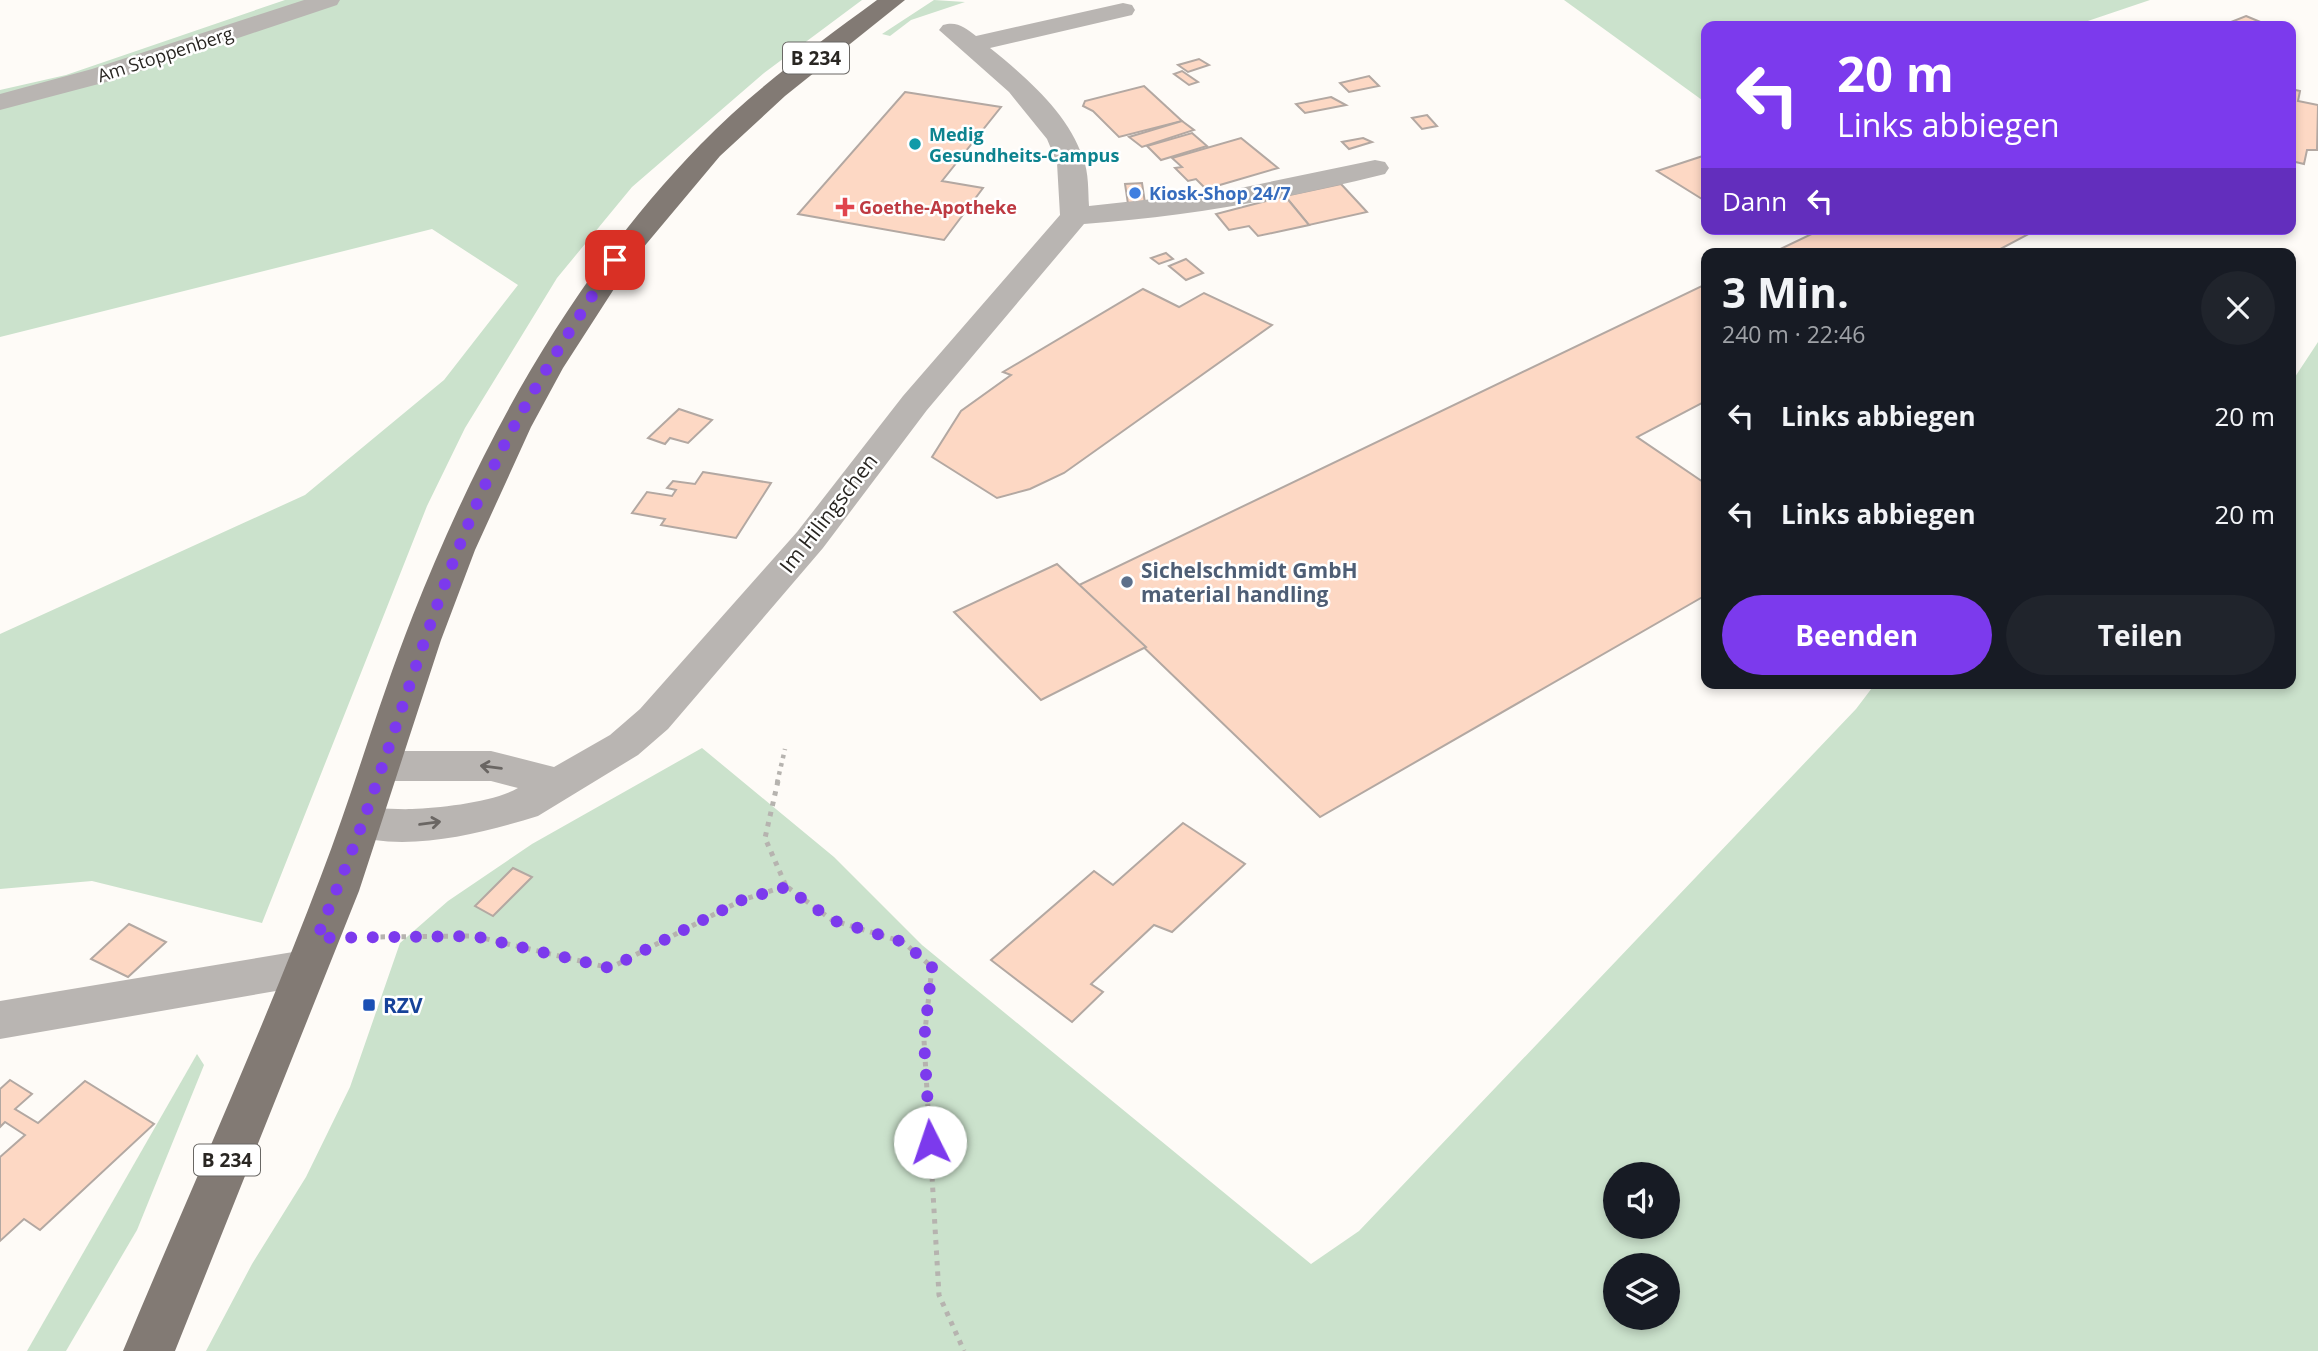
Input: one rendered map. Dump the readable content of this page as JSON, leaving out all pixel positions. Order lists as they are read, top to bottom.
{
  "streets": {
    "main road": ["B 234"],
    "street": ["Am Stoppenberg", "Im Hilingschen"]
  },
  "crossings": [
    ["B 234", "Im Hilingschen"]
  ],
  "places": {
    "other": ["Medig Gesundheits-Campus", "Kiosk-Shop 24/7", "Sichelschmidt GmbH material handling"],
    "health": ["Goethe-Apotheke"],
    "transit": ["RZV"]
  },
  "page": {
    "turn": ["20 m", "Links abbiegen"],
    "then": "Dann",
    "heading": ["3 Min.", "240 m · 22:46"],
    "list": [
      {
        "name": "Links abbiegen",
        "value": "20 m"
      },
      {
        "name": "Links abbiegen",
        "value": "20 m"
      }
    ],
    "buttons": ["Beenden", "Teilen"]
  }
}
